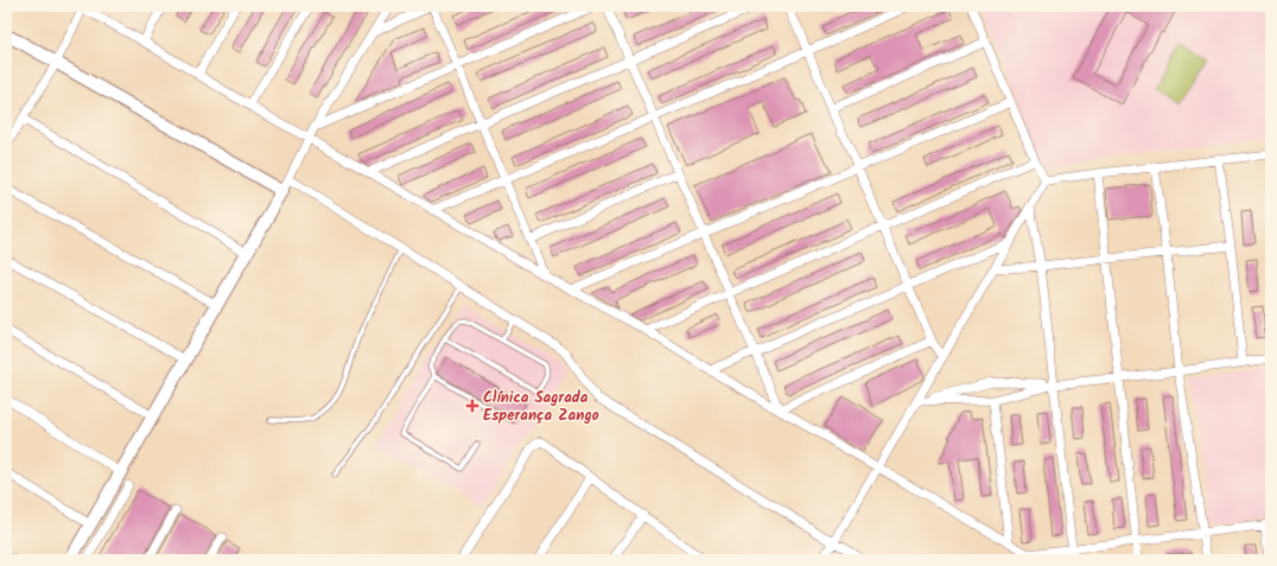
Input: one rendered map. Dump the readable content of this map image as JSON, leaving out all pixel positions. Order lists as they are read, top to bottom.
{
  "places": {
    "health": ["Clínica Sagrada Esperança Zango"]
  }
}
